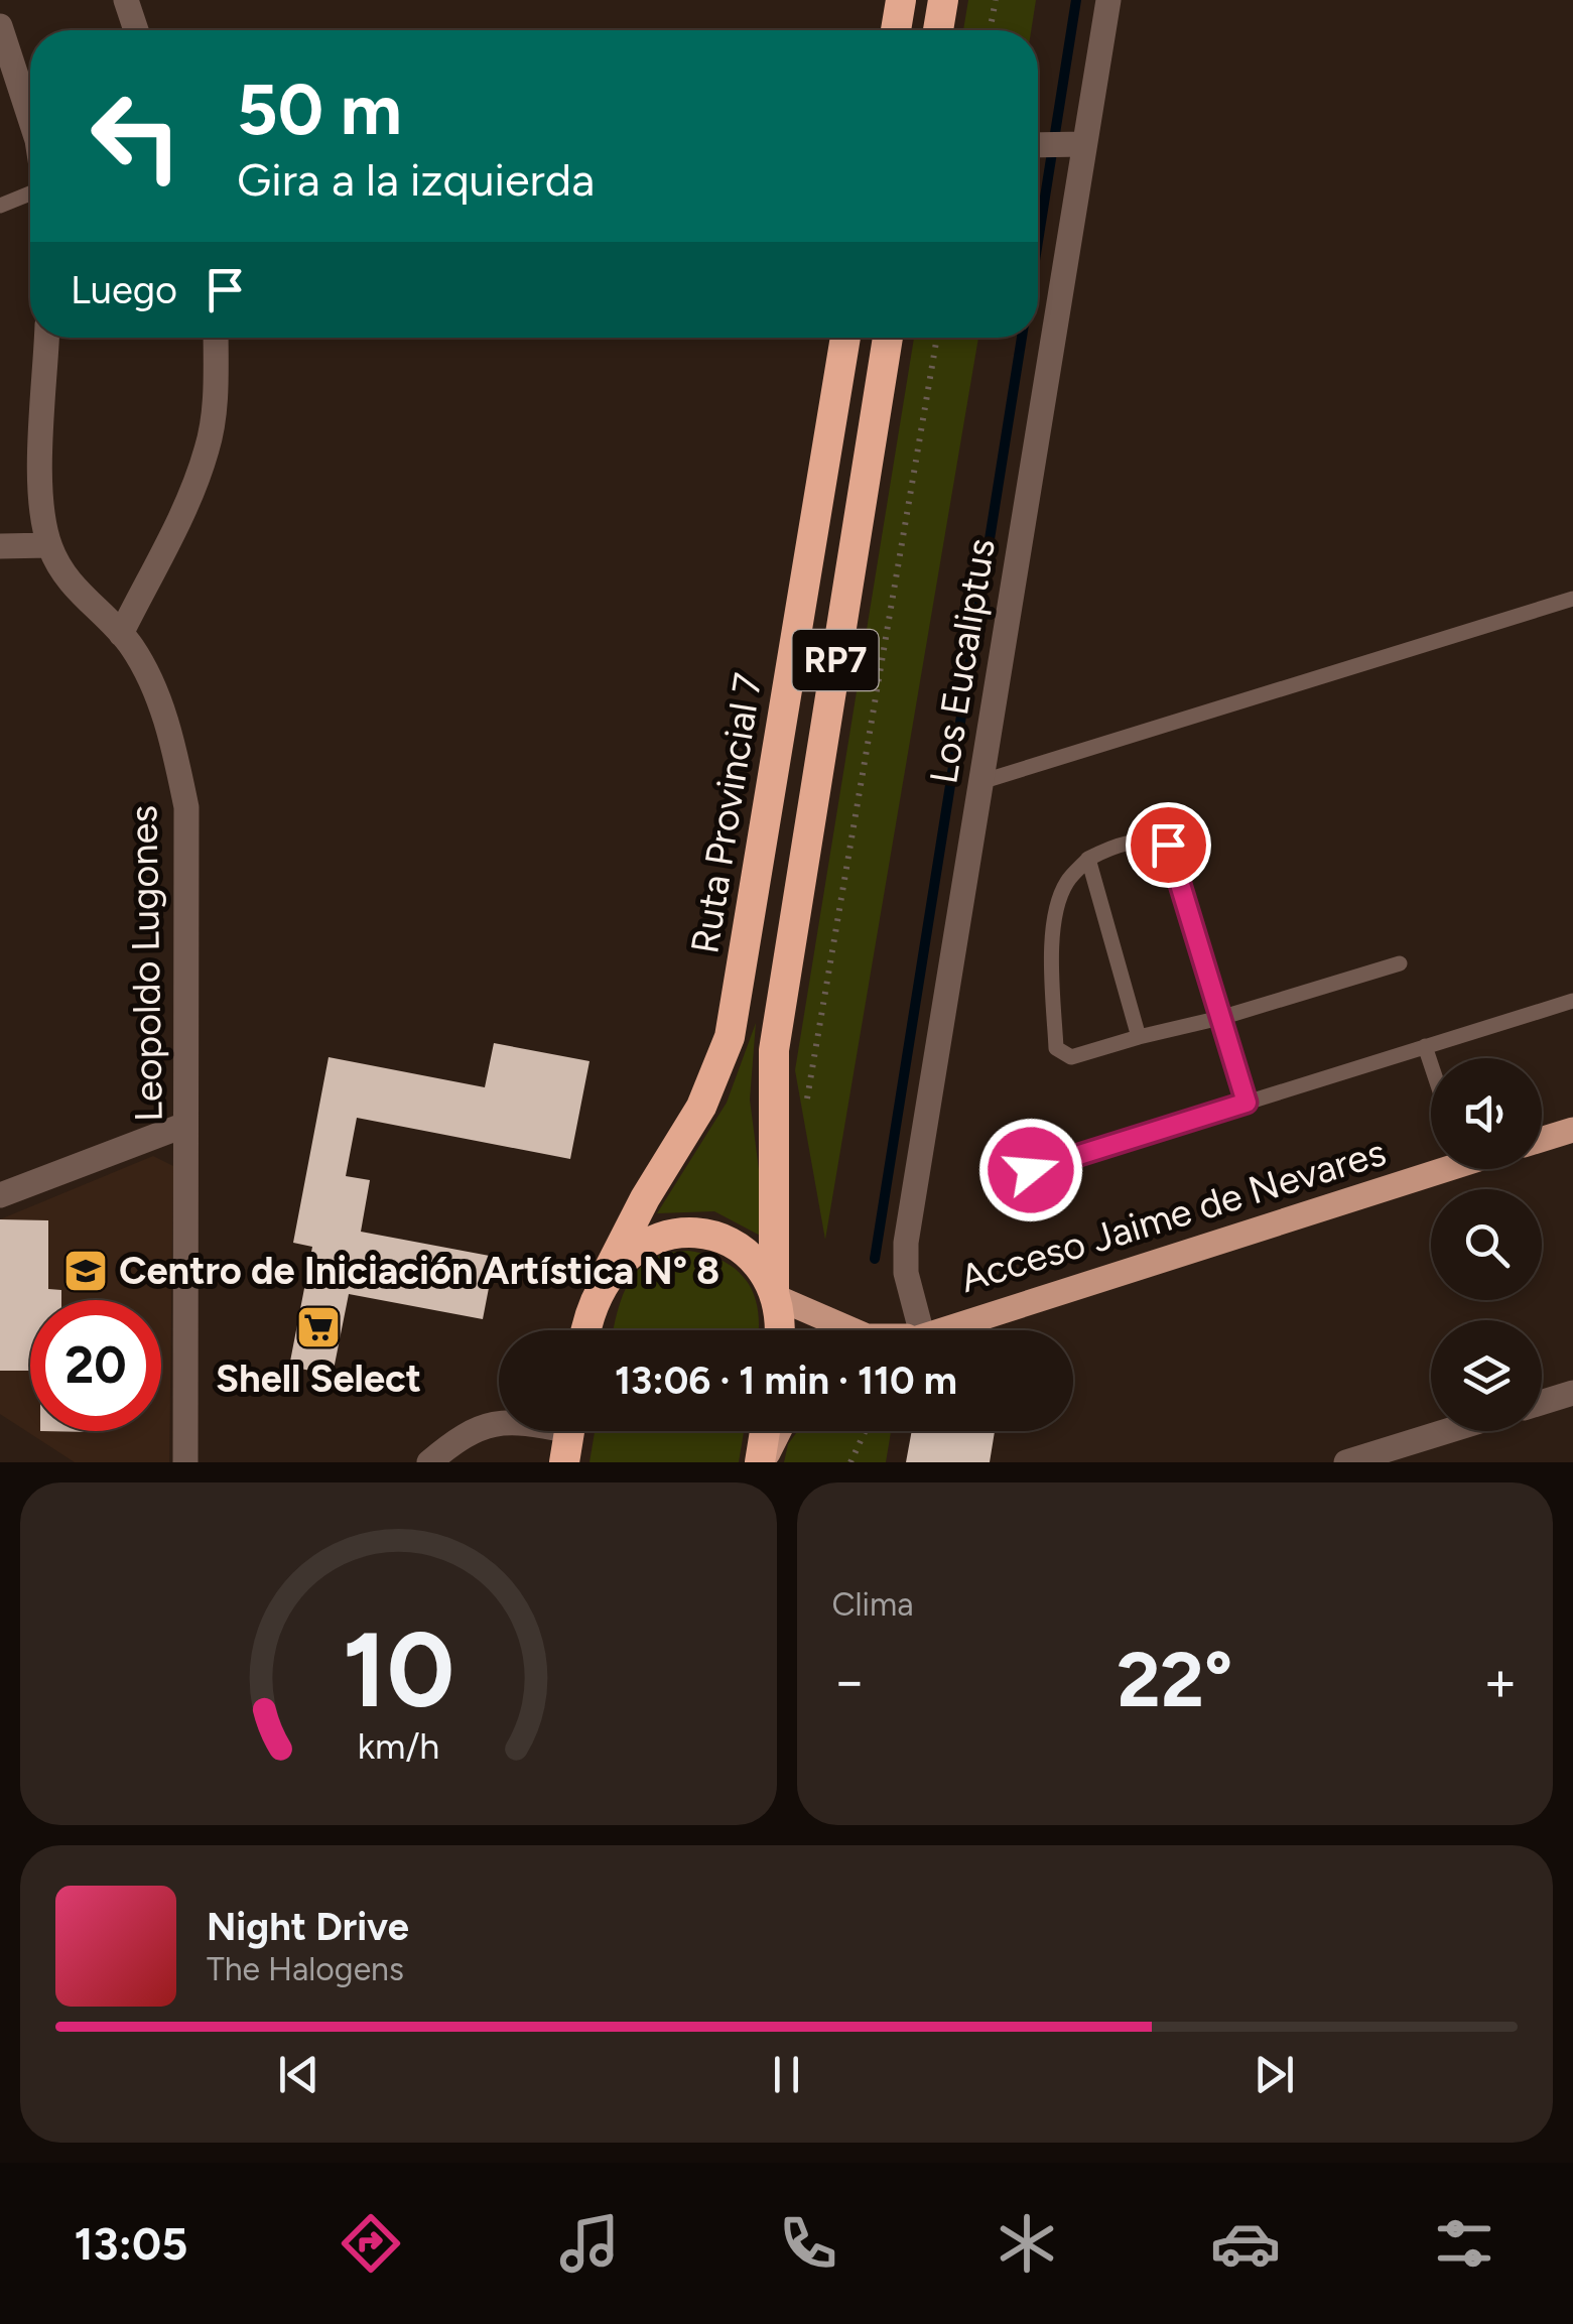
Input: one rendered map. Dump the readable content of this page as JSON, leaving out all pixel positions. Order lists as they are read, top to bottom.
{
  "streets": {
    "highway": ["RP7", "Ruta Provincial 7"],
    "main road": ["Acceso Jaime de Nevares"],
    "street": ["Los Eucaliptus", "Leopoldo Lugones"]
  },
  "crossings": [
    ["RP7", "Ruta Provincial 7"],
    ["RP7", "Acceso Jaime de Nevares"]
  ],
  "places": {
    "school or university": ["Centro de Iniciación Artística N° 8"],
    "supermarket": ["Shell Select"]
  },
  "page": {
    "turn": ["50 m", "Gira a la izquierda"],
    "then": "Luego",
    "limit": "20",
    "trip": "13:06 · 1 min · 110 m",
    "tile": "Clima",
    "heat": ["−", "22°", "+"],
    "song": ["Night Drive", "The Halogens"],
    "tabs": "13:05",
    "gauge": ["10", "km/h"]
  }
}
